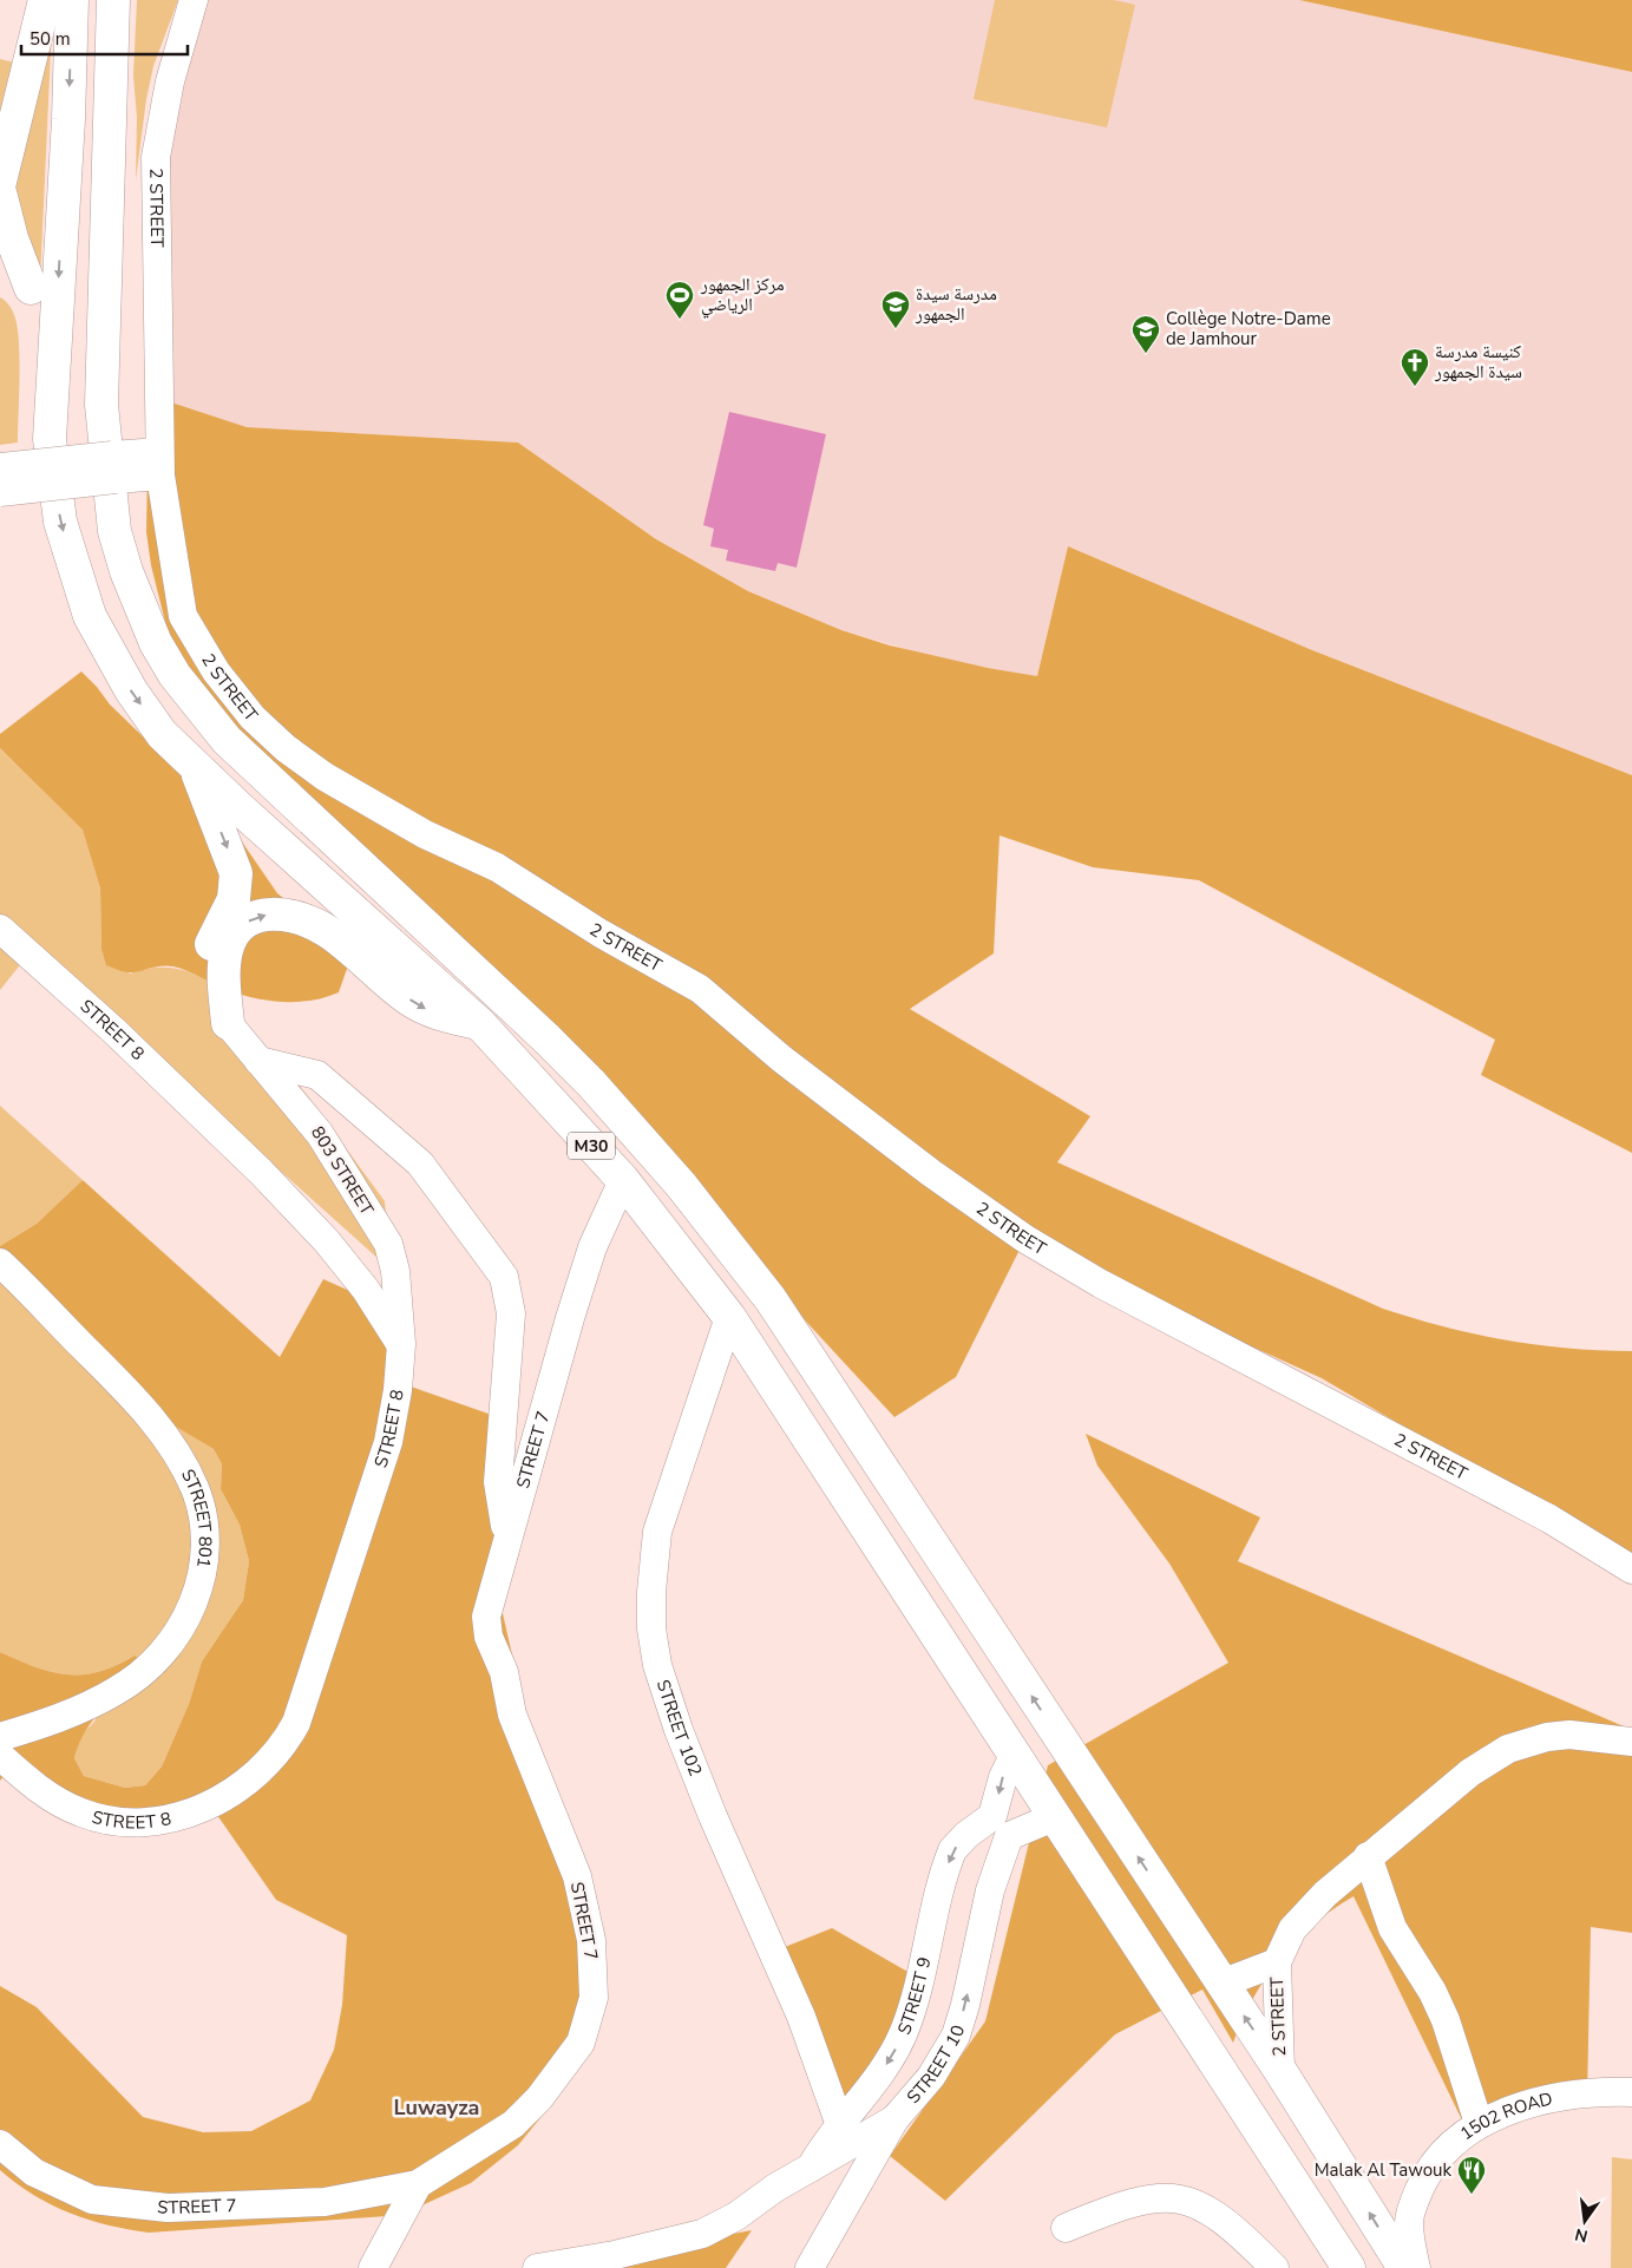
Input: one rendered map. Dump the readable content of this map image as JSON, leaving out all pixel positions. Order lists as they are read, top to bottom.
{
  "streets": {
    "highway": ["M30"],
    "street": [
      "2 STREET",
      "STREET 8",
      "803 STREET",
      "STREET 7",
      "STREET 801",
      "STREET 102",
      "STREET 9",
      "STREET 10",
      "1502 ROAD"
    ]
  },
  "crossings": [
    ["2 STREET", "M30"],
    ["STREET 8", "803 STREET"],
    ["M30", "STREET 7"],
    ["M30", "STREET 102"],
    ["M30", "STREET 9"],
    ["M30", "STREET 10"],
    ["STREET 102", "STREET 9"],
    ["STREET 9", "STREET 10"]
  ],
  "one_way": ["STREET 9"],
  "districts": ["Luwayza"],
  "places": {
    "sports": ["مركز الجمهور الرياضي"],
    "school or university": ["مدرسة سيدة الجمهور", "Collège Notre-Dame de Jamhour"],
    "church": ["كنيسة مدرسة سيدة الجمهور"],
    "restaurant": ["Malak Al Tawouk"]
  },
  "scale_bar": "50 m",
  "north": "bottom"
}
